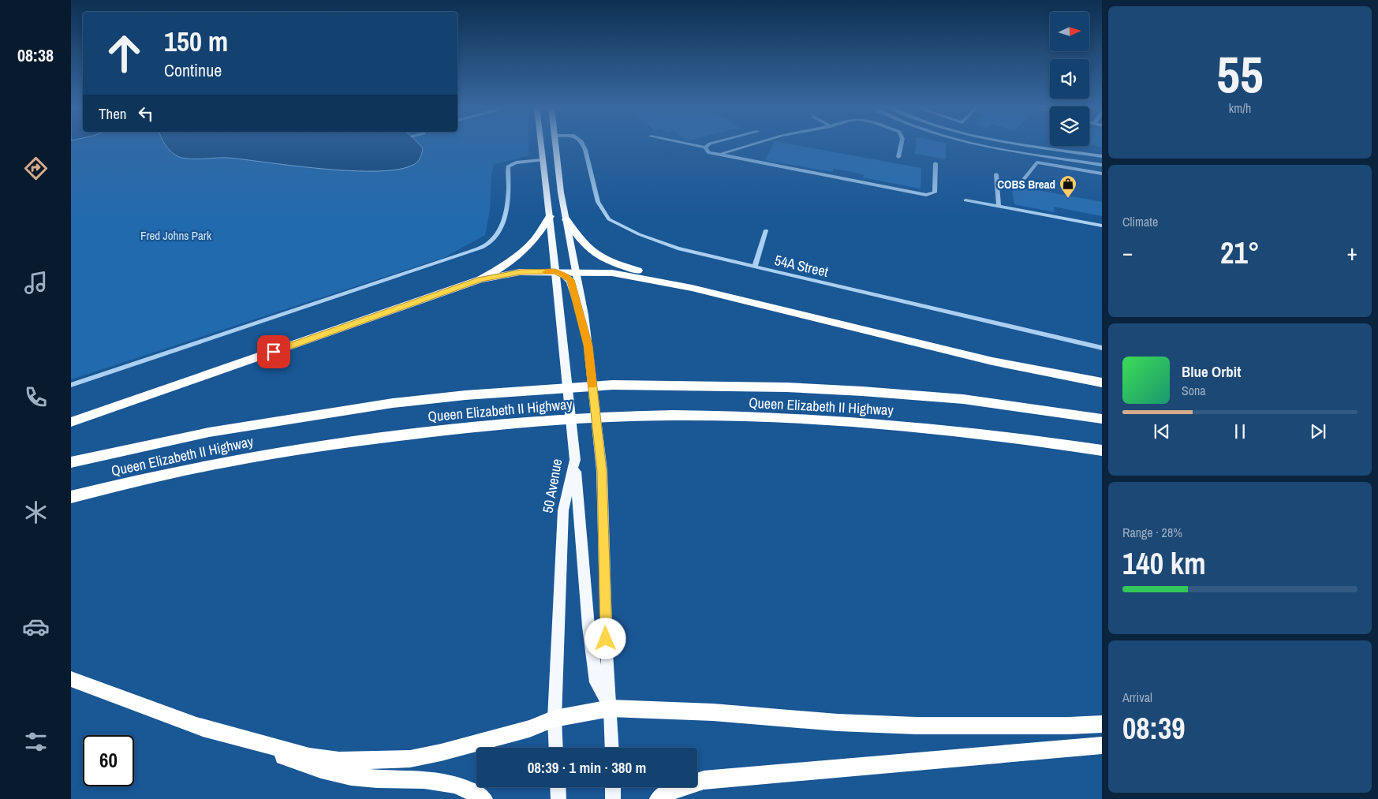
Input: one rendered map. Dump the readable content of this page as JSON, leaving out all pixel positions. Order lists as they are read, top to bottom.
{
  "streets": {
    "highway": ["Queen Elizabeth II Highway"],
    "main road": ["50 Avenue"],
    "street": ["54A Street"]
  },
  "parks": ["Fred Johns Park"],
  "places": {
    "shop": ["COBS Bread"]
  },
  "north": "right",
  "page": {
    "tabs": "08:38",
    "tile": [
      ["55", "km/h"],
      "Climate",
      ["Range · 28%", "140 km"],
      ["Arrival", "08:39"]
    ],
    "turn": ["150 m", "Continue"],
    "then": "Then",
    "heat": ["−", "21°", "+"],
    "song": ["Blue Orbit", "Sona"],
    "limit": "60",
    "trip": "08:39 · 1 min · 380 m"
  }
}
